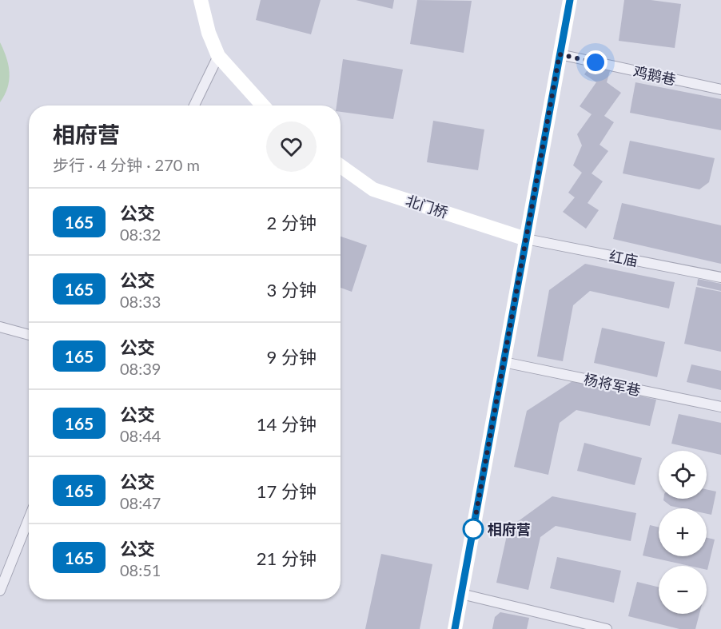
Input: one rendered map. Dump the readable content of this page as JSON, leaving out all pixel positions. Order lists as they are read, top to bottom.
{
  "streets": {
    "main road": ["北门桥"],
    "street": ["鸡鹅巷", "红庙", "杨将军巷"]
  },
  "crossings": [
    ["北门桥", "红庙"]
  ],
  "places": ["相府营"],
  "lines": ["bus line 165"],
  "page": {
    "heading": ["相府营", "步行 · 4 分钟 · 270 m"],
    "list": [
      {
        "mark": "165",
        "name": "公交",
        "note": "08:32",
        "value": "2 分钟"
      },
      {
        "mark": "165",
        "name": "公交",
        "note": "08:33",
        "value": "3 分钟"
      },
      {
        "mark": "165",
        "name": "公交",
        "note": "08:39",
        "value": "9 分钟"
      },
      {
        "mark": "165",
        "name": "公交",
        "note": "08:44",
        "value": "14 分钟"
      },
      {
        "mark": "165",
        "name": "公交",
        "note": "08:47",
        "value": "17 分钟"
      },
      {
        "mark": "165",
        "name": "公交",
        "note": "08:51",
        "value": "21 分钟"
      }
    ],
    "map_buttons": ["+", "−"]
  }
}
